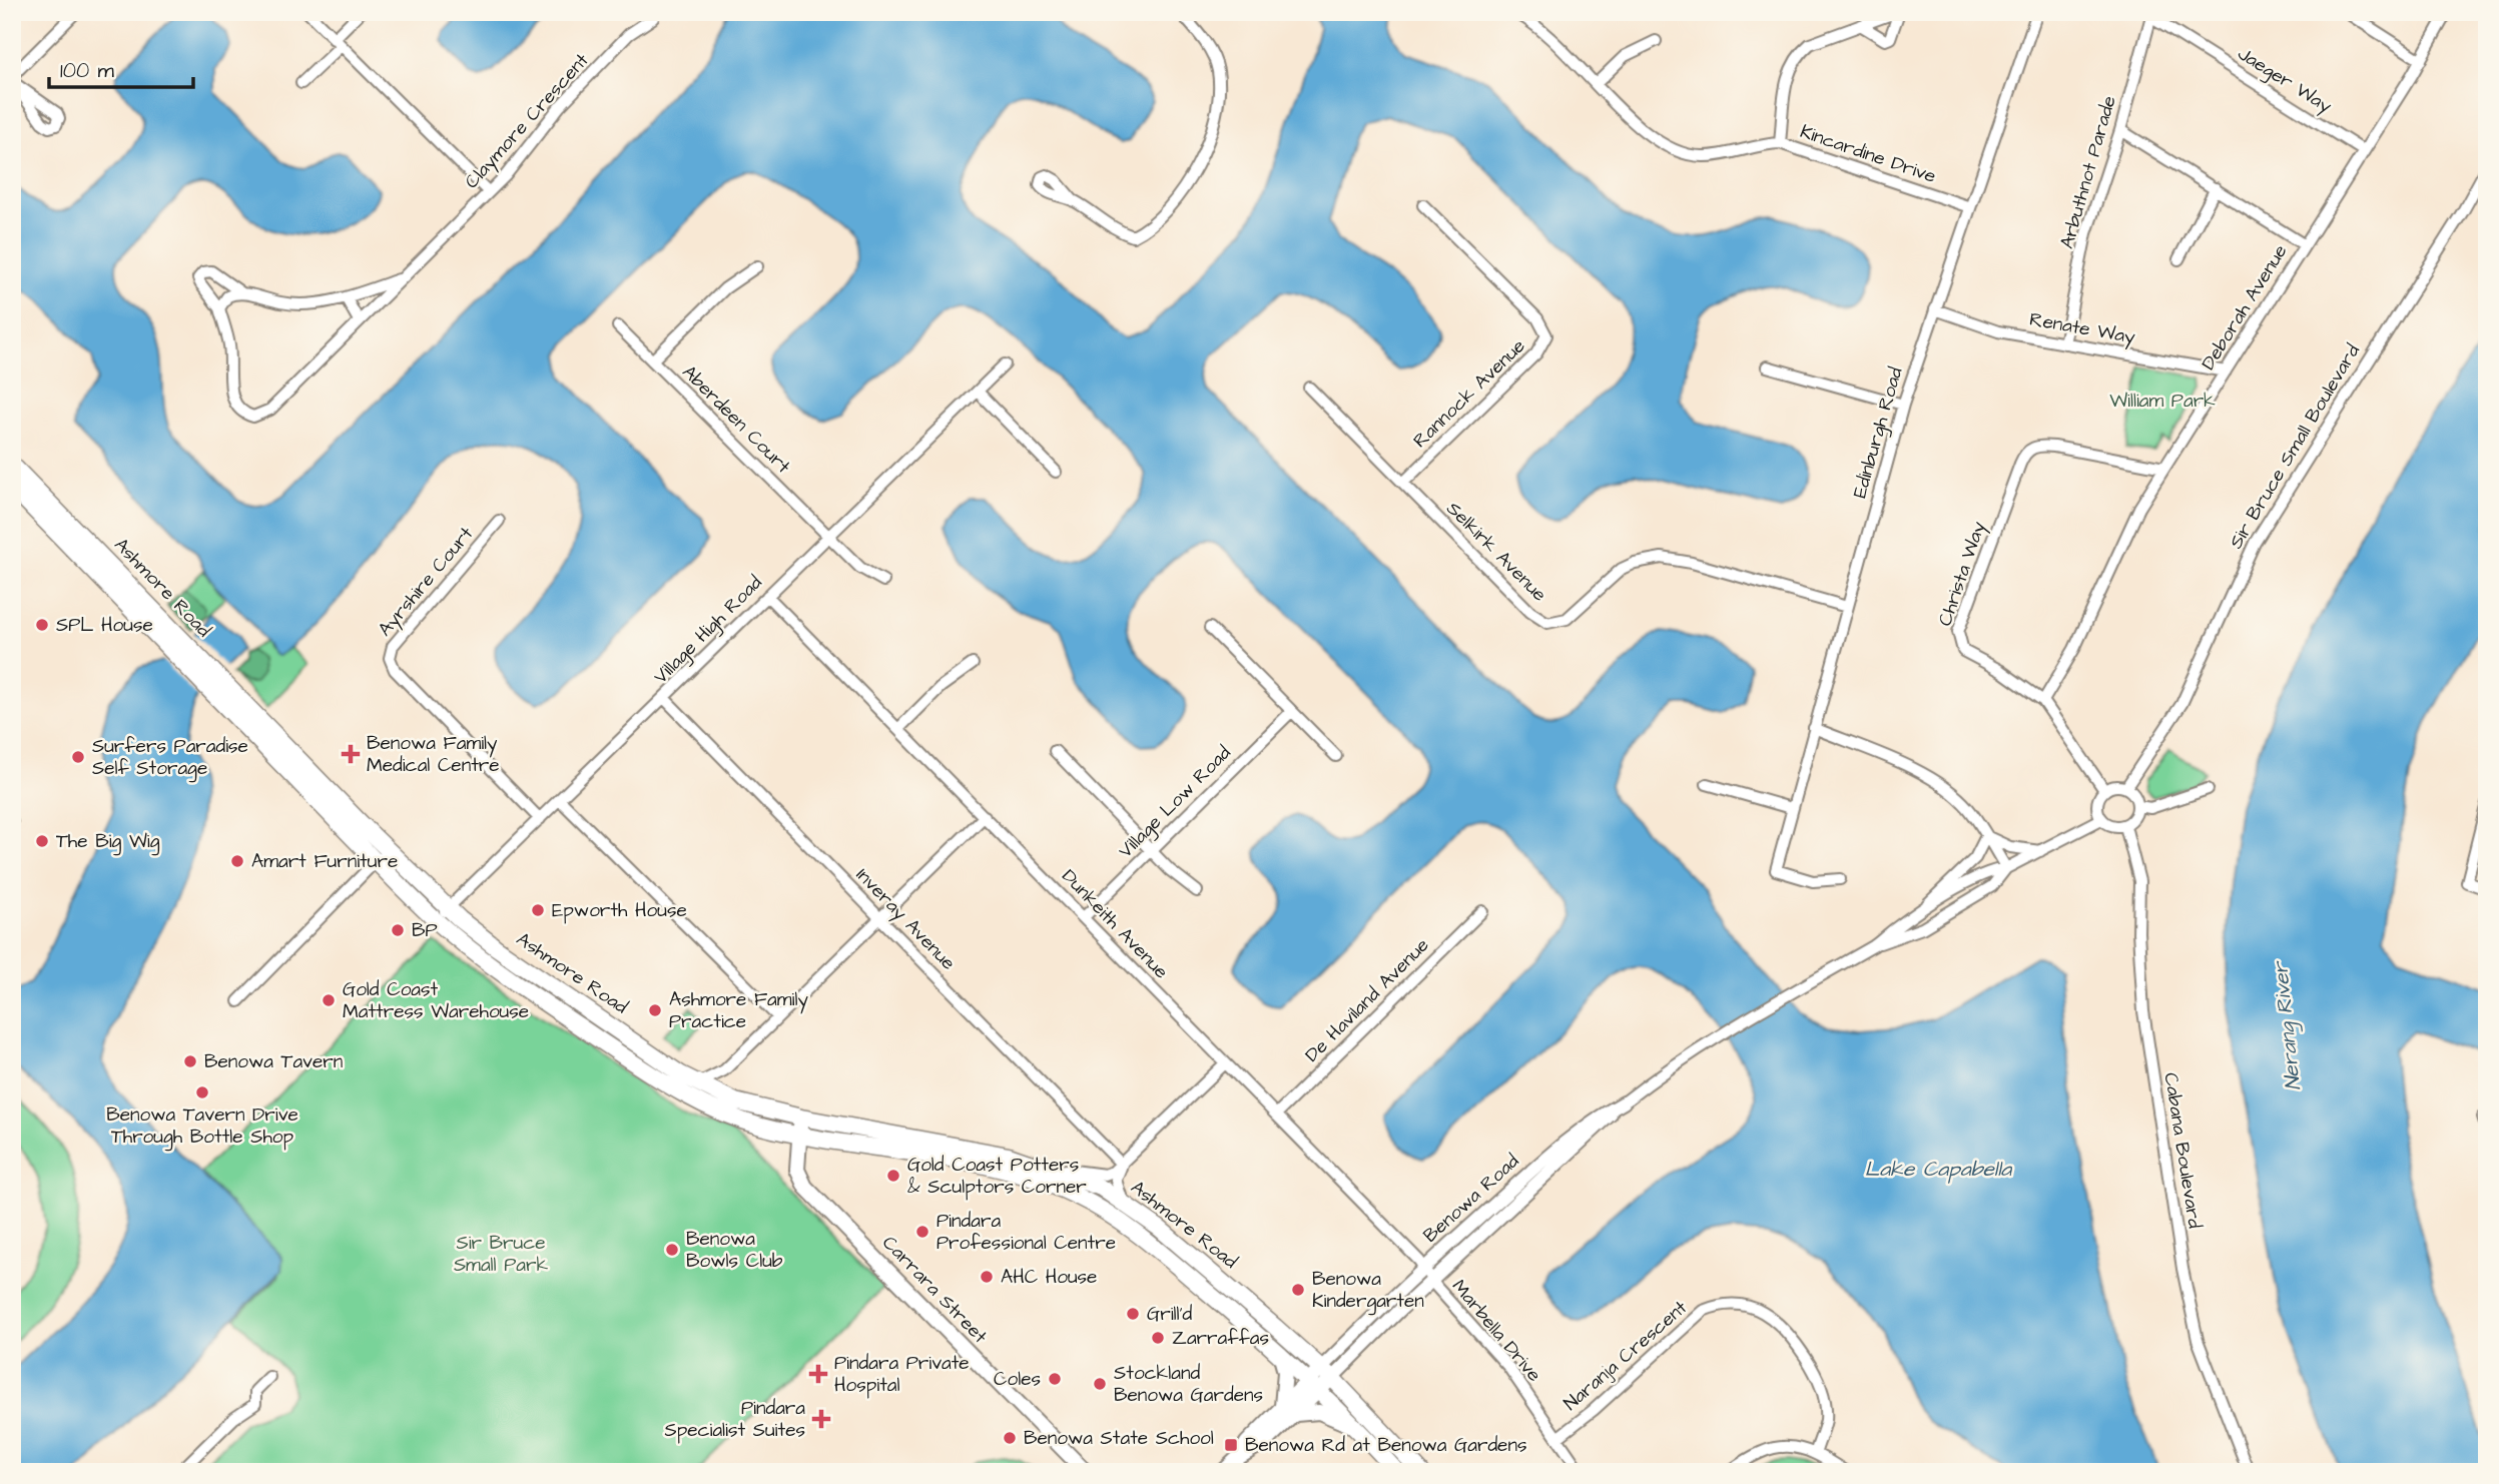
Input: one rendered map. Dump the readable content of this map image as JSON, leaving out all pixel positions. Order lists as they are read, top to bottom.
{
  "streets": {
    "main road": ["Ashmore Road", "Benowa Road", "Carrara Street"],
    "street": [
      "Jaeger Way",
      "Claymore Crescent",
      "Kincardine Drive",
      "Arbuthnot Parade",
      "Deborah Avenue",
      "Renate Way",
      "Rannock Avenue",
      "Aberdeen Court",
      "Edinburgh Road",
      "Sir Bruce Small Boulevard",
      "Selkirk Avenue",
      "Christa Way",
      "Ayrshire Court",
      "Village High Road",
      "Village Low Road",
      "Inveray Avenue",
      "Dunkeith Avenue",
      "De Haviland Avenue",
      "Cabana Boulevard",
      "Marbella Drive",
      "Naranja Crescent"
    ]
  },
  "crossings": [
    ["Jaeger Way", "Arbuthnot Parade"],
    ["Jaeger Way", "Deborah Avenue"],
    ["Kincardine Drive", "Edinburgh Road"],
    ["Arbuthnot Parade", "Renate Way"],
    ["Deborah Avenue", "Renate Way"],
    ["Deborah Avenue", "Christa Way"],
    ["Renate Way", "Edinburgh Road"],
    ["Rannock Avenue", "Selkirk Avenue"],
    ["Aberdeen Court", "Village High Road"],
    ["Edinburgh Road", "Selkirk Avenue"],
    ["Sir Bruce Small Boulevard", "Christa Way"],
    ["Sir Bruce Small Boulevard", "Cabana Boulevard"],
    ["Sir Bruce Small Boulevard", "Benowa Road"],
    ["Christa Way", "Cabana Boulevard"],
    ["Christa Way", "Benowa Road"],
    ["Ayrshire Court", "Village High Road"],
    ["Ashmore Road", "Village High Road"],
    ["Ashmore Road", "Benowa Road"],
    ["Ashmore Road", "Carrara Street"],
    ["Village High Road", "Inveray Avenue"],
    ["Village High Road", "Dunkeith Avenue"],
    ["Village Low Road", "Dunkeith Avenue"],
    ["Dunkeith Avenue", "De Haviland Avenue"],
    ["Dunkeith Avenue", "Benowa Road"],
    ["Dunkeith Avenue", "Marbella Drive"],
    ["Cabana Boulevard", "Benowa Road"],
    ["Benowa Road", "Marbella Drive"],
    ["Marbella Drive", "Naranja Crescent"]
  ],
  "water": ["Nerang River", "Lake Capabella"],
  "parks": ["William Park", "Sir Bruce Small Park"],
  "places": {
    "other": [
      "SPL House",
      "Surfers Paradise Self Storage",
      "The Big Wig",
      "Amart Furniture",
      "Epworth House",
      "BP",
      "Gold Coast Mattress Warehouse",
      "Ashmore Family Practice",
      "Benowa Tavern",
      "Benowa Tavern Drive Through Bottle Shop",
      "Gold Coast Potters & Sculptors Corner",
      "Pindara Professional Centre",
      "Benowa Bowls Club",
      "AHC House",
      "Benowa Kindergarten",
      "Grill'd",
      "Zarraffas",
      "Coles",
      "Stockland Benowa Gardens",
      "Benowa State School"
    ],
    "health": ["Benowa Family Medical Centre", "Pindara Private Hospital", "Pindara Specialist Suites"],
    "transit": ["Benowa Rd at Benowa Gardens"]
  },
  "scale_bar": "100 m"
}
